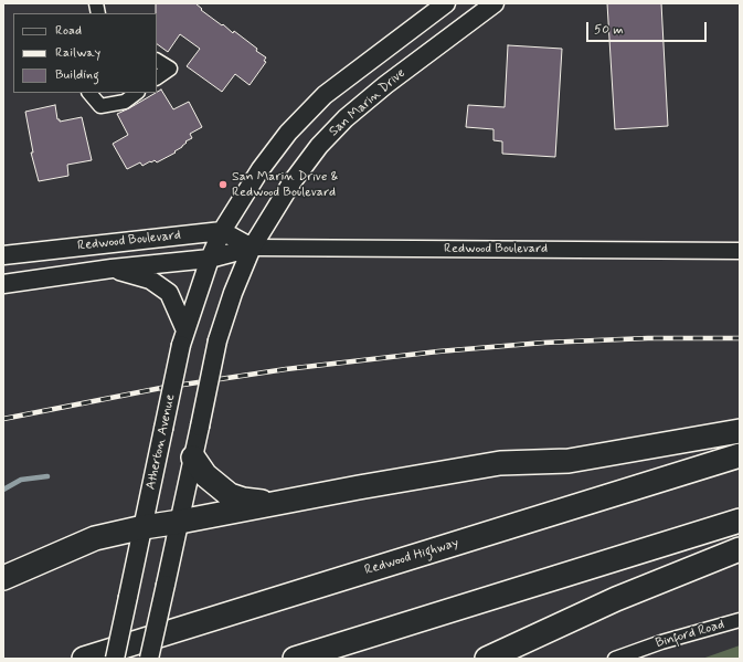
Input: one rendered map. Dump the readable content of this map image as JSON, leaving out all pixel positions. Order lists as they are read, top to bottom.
{
  "streets": {
    "highway": ["Redwood Highway"],
    "main road": ["San Marin Drive", "Redwood Boulevard", "Atherton Avenue"],
    "street": ["Binford Road"]
  },
  "crossings": [
    ["San Marin Drive", "Redwood Boulevard"],
    ["Redwood Boulevard", "Atherton Avenue"]
  ],
  "places": ["San Marin Drive & Redwood Boulevard"],
  "legend": ["Road", "Railway", "Building"],
  "scale_bar": "50 m"
}
